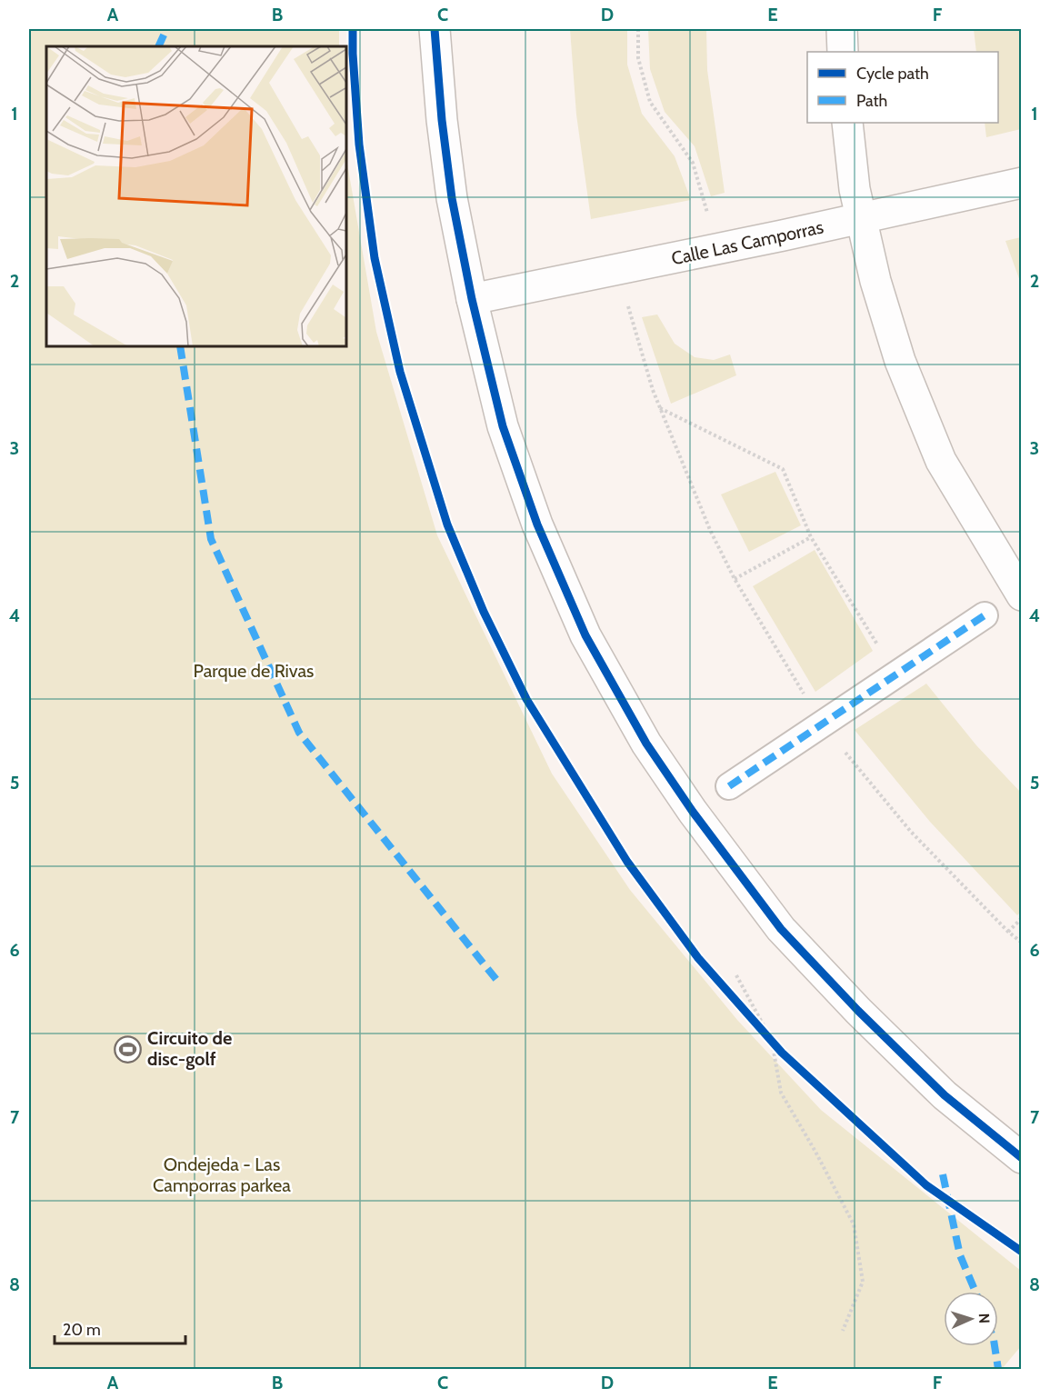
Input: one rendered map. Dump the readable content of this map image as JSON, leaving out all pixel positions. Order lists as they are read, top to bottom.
{
  "streets": {
    "street": ["Calle Las Camporras"]
  },
  "parks": ["Parque de Rivas", "Ondejeda - Las Camporras parkea"],
  "places": {
    "sports": ["Circuito de disc-golf"]
  },
  "legend": ["Cycle path", "Path"],
  "scale_bar": "20 m",
  "north": "right",
  "grid": {
    "columns": [
      "A",
      "B",
      "C",
      "D",
      "E",
      "F"
    ],
    "rows": [
      "1",
      "2",
      "3",
      "4",
      "5",
      "6",
      "7",
      "8"
    ]
  }
}
